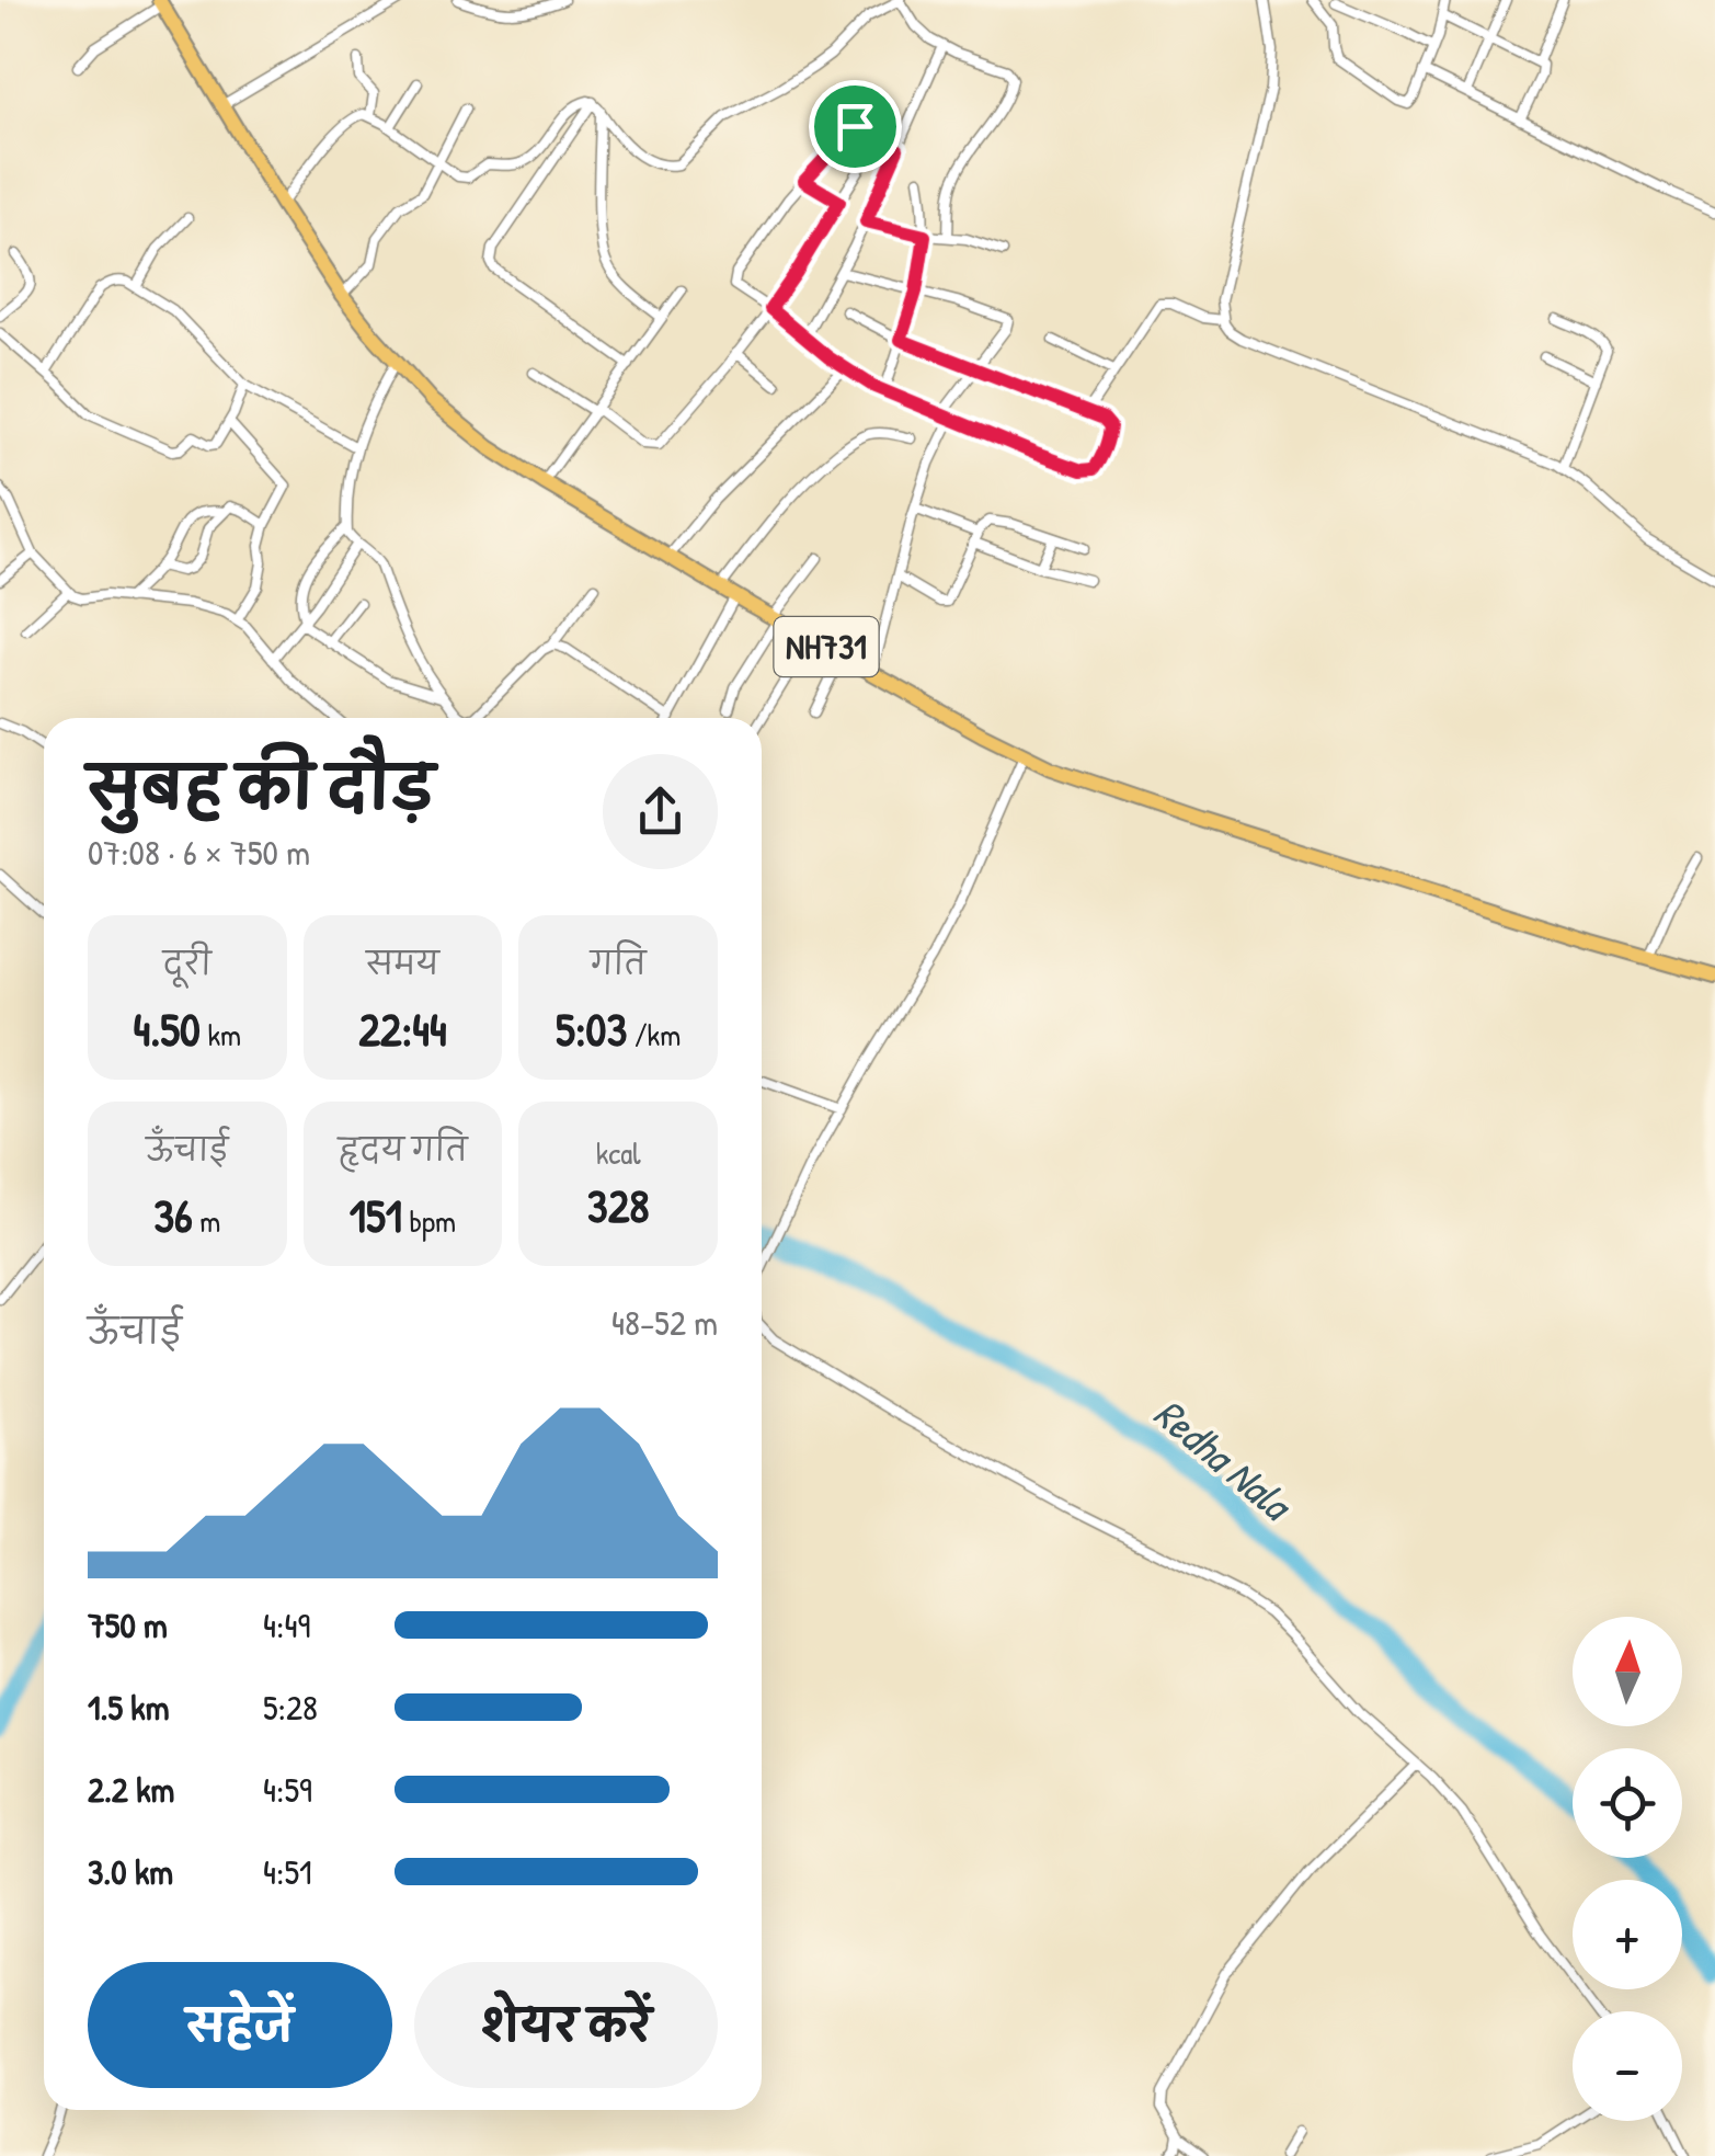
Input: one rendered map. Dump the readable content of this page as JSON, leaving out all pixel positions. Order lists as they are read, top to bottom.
{
  "streets": {
    "highway": ["NH731"]
  },
  "water": ["Redha Nala"],
  "north": "top",
  "page": {
    "heading": ["सुबह की दौड़", "07:08 · 6 × 750 m"],
    "stats": [
      ["दूरी", "4.50 km"],
      ["समय", "22:44"],
      ["गति", "5:03 /km"],
      ["ऊँचाई", "36 m"],
      ["हृदय गति", "151 bpm"],
      ["kcal", "328"]
    ],
    "chart": ["ऊँचाई", "48–52 m"],
    "list": [
      {
        "name": "750 m",
        "note": "4:49"
      },
      {
        "name": "1.5 km",
        "note": "5:28"
      },
      {
        "name": "2.2 km",
        "note": "4:59"
      },
      {
        "name": "3.0 km",
        "note": "4:51"
      }
    ],
    "map_buttons": ["+", "−"],
    "buttons": ["सहेजें", "शेयर करें"]
  }
}
